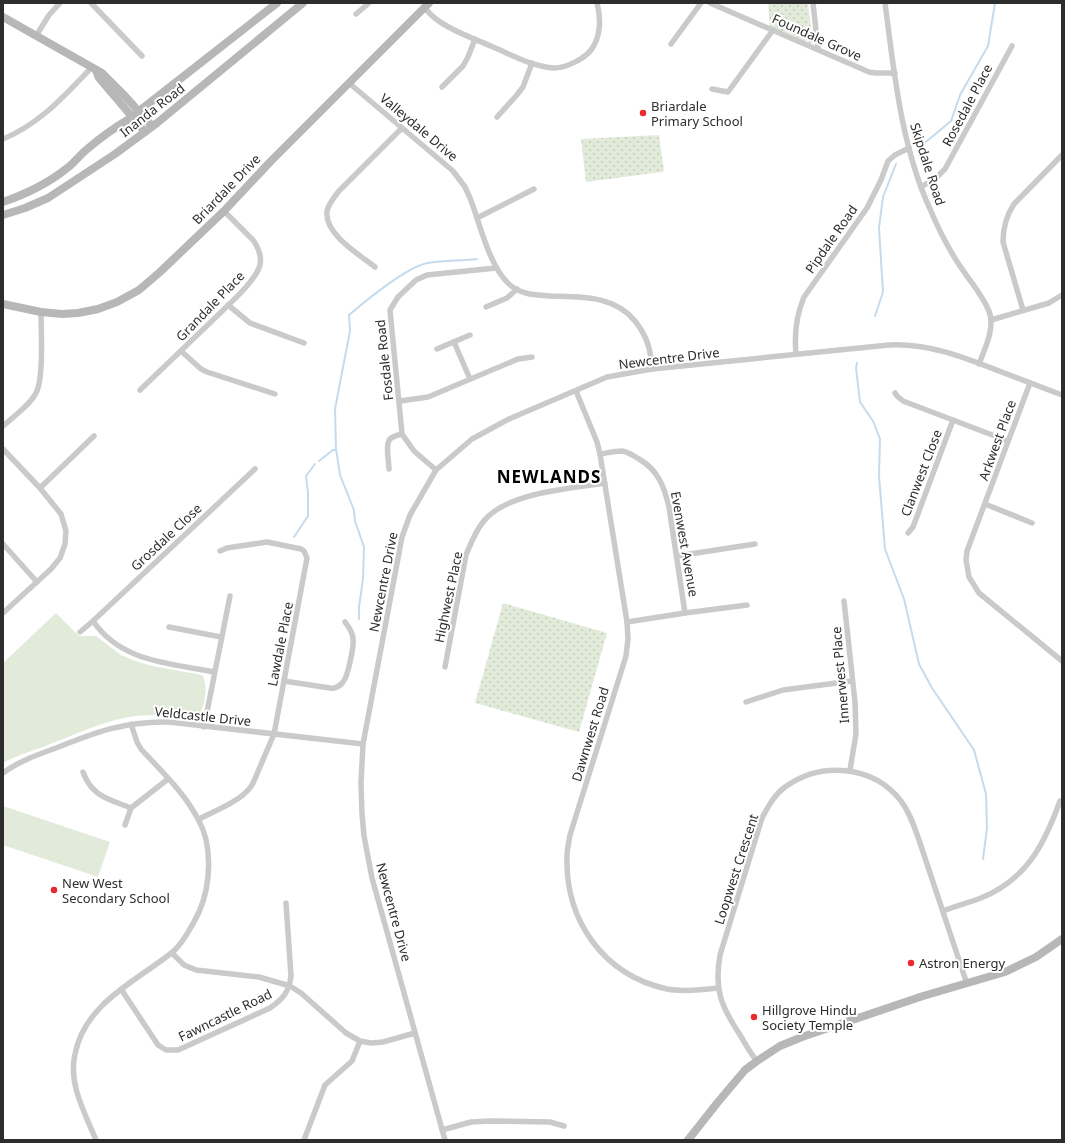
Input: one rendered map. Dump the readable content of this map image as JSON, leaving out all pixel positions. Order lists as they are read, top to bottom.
{
  "streets": {
    "street": [
      "Foundale Grove",
      "Rosedale Place",
      "Inanda Road",
      "Valleydale Drive",
      "Skipdale Road",
      "Briardale Drive",
      "Pipdale Road",
      "Grandale Place",
      "Newcentre Drive",
      "Fosdale Road",
      "Arkwest Place",
      "Clanwest Close",
      "Grosdale Close",
      "Evenwest Avenue",
      "Highwest Place",
      "Lawdale Place",
      "Innerwest Place",
      "Veldcastle Drive",
      "Dawnwest Road",
      "Loopwest Crescent",
      "Fawncastle Road"
    ]
  },
  "crossings": [
    ["Foundale Grove", "Skipdale Road"],
    ["Rosedale Place", "Skipdale Road"],
    ["Valleydale Drive", "Briardale Drive"],
    ["Valleydale Drive", "Newcentre Drive"],
    ["Valleydale Drive", "Fosdale Road"],
    ["Skipdale Road", "Pipdale Road"],
    ["Briardale Drive", "Grandale Place"],
    ["Pipdale Road", "Newcentre Drive"],
    ["Newcentre Drive", "Arkwest Place"],
    ["Newcentre Drive", "Veldcastle Drive"],
    ["Newcentre Drive", "Dawnwest Road"],
    ["Evenwest Avenue", "Dawnwest Road"],
    ["Highwest Place", "Dawnwest Road"],
    ["Lawdale Place", "Veldcastle Drive"],
    ["Innerwest Place", "Loopwest Crescent"],
    ["Dawnwest Road", "Loopwest Crescent"]
  ],
  "districts": ["NEWLANDS"],
  "places": [
    "Briardale Primary School",
    "New West Secondary School",
    "Astron Energy",
    "Hillgrove Hindu Society Temple"
  ]
}
